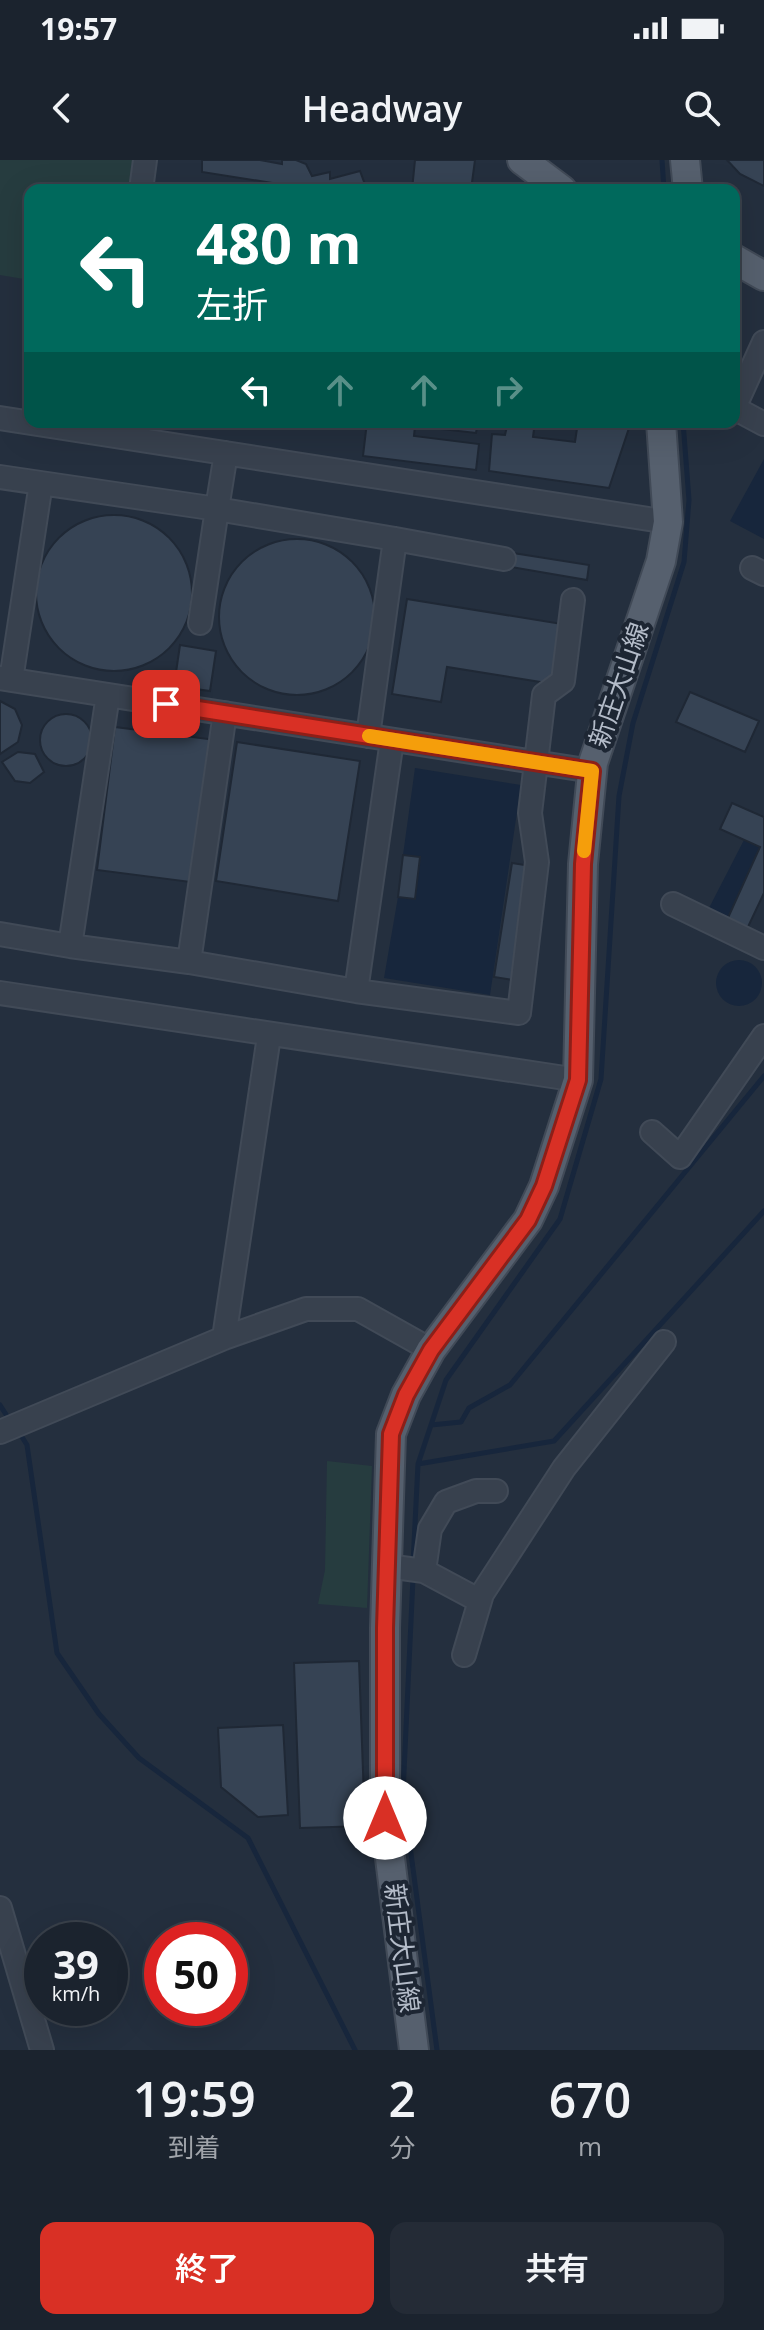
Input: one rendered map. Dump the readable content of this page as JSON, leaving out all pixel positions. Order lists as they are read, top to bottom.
{
  "streets": {
    "main road": ["新庄大山線"]
  },
  "page": {
    "status": "19:57",
    "header": "Headway",
    "turn": ["480 m", "左折"],
    "speed": "39 km/h",
    "limit": "50",
    "eta": [
      "19:59",
      "到着",
      "2",
      "分",
      "670",
      "m"
    ],
    "buttons": ["終了", "共有"]
  }
}
